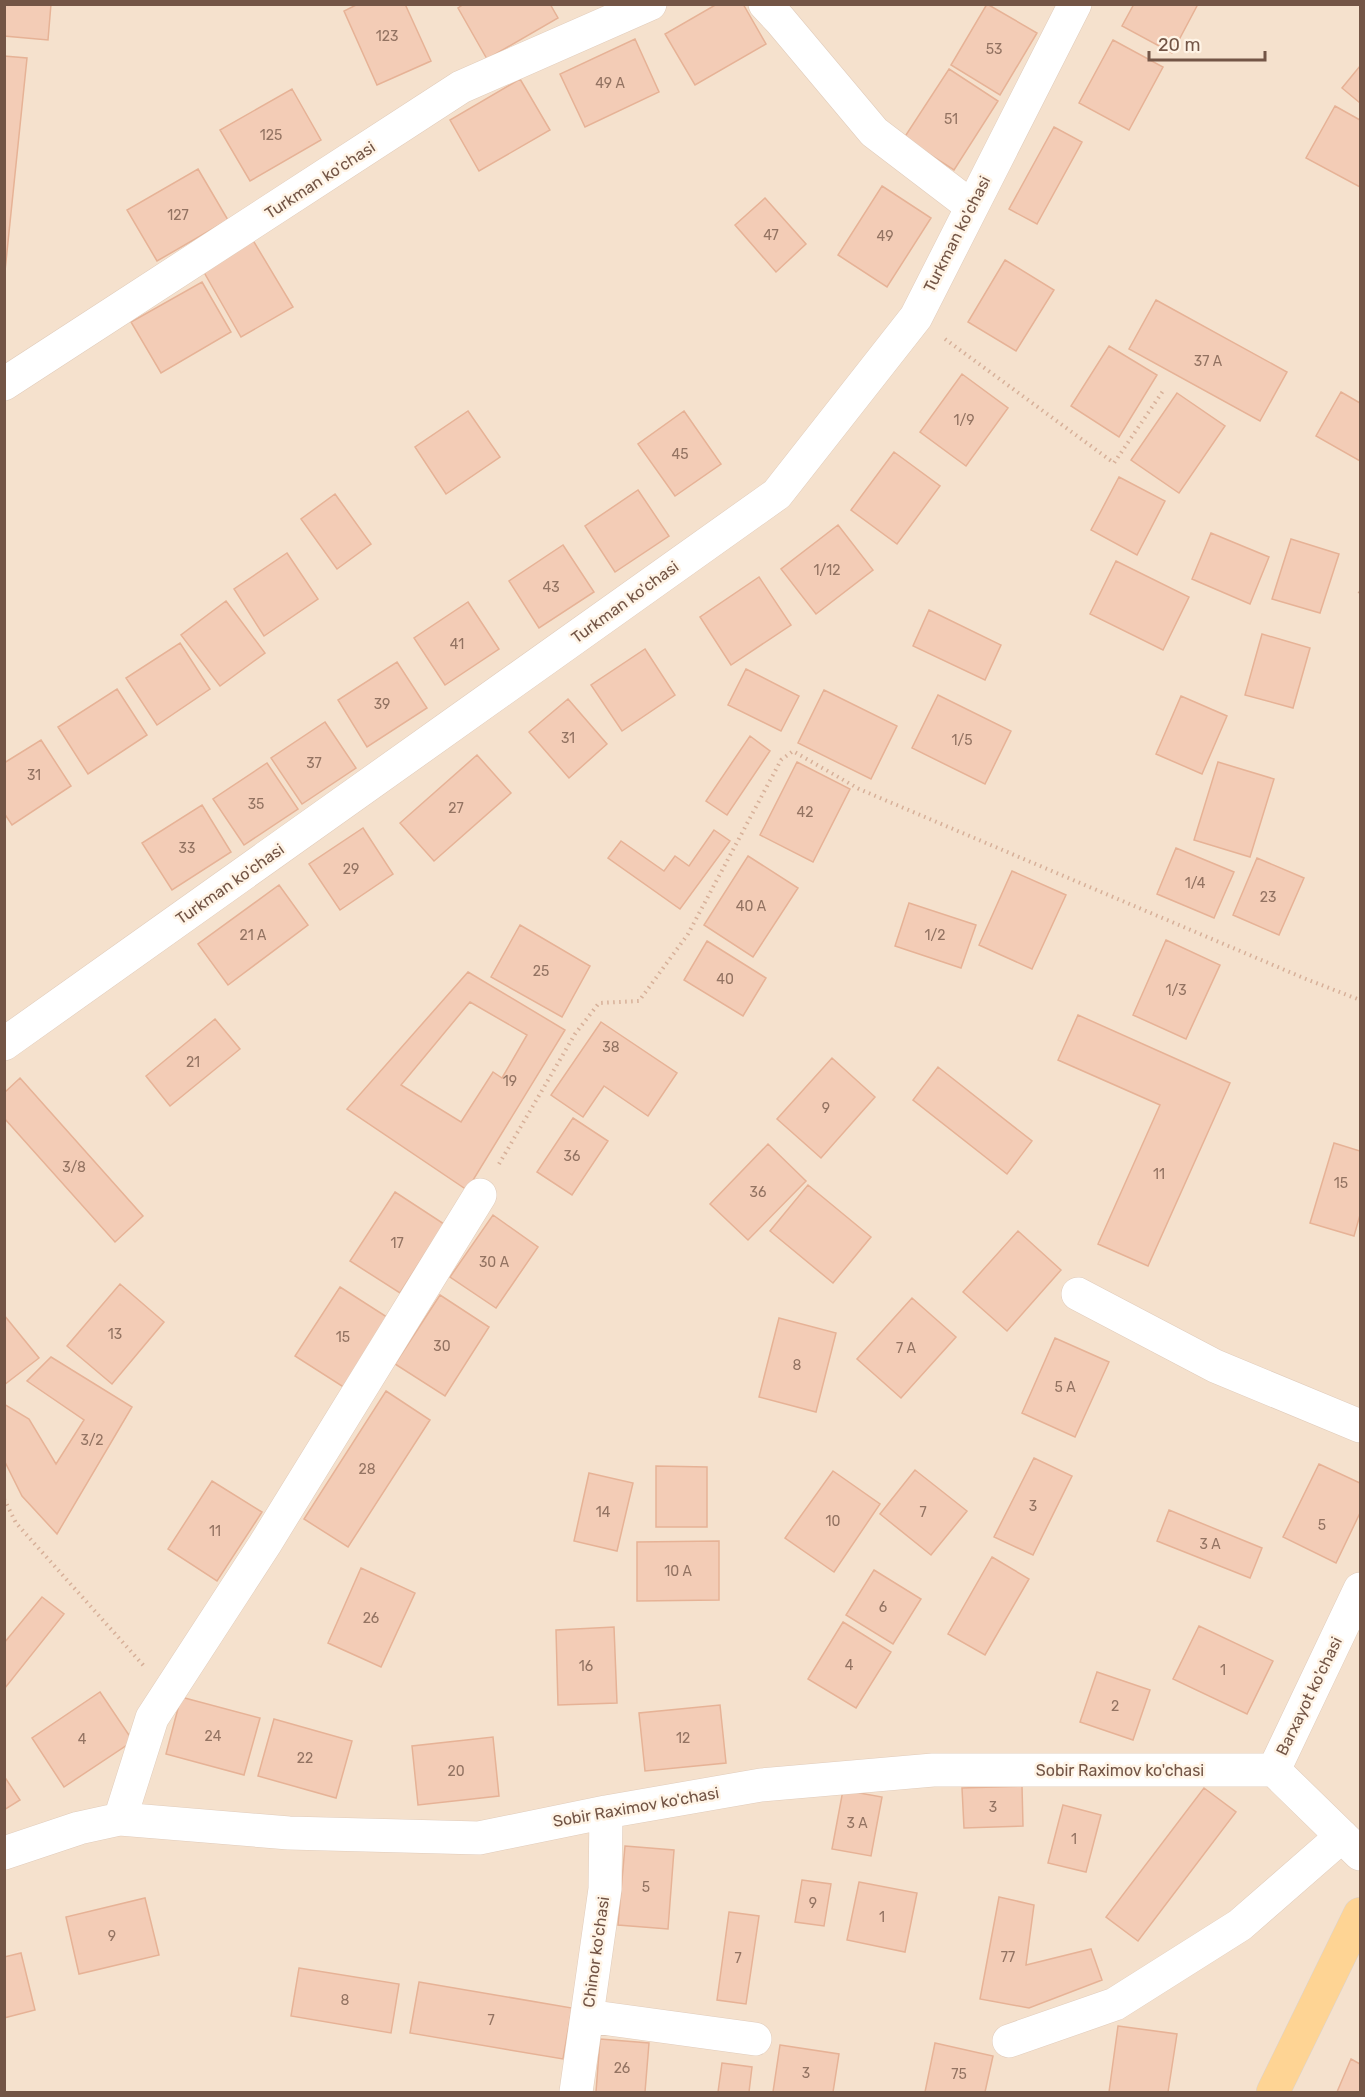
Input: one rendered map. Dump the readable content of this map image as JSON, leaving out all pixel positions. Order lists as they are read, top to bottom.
{
  "streets": {
    "street": [
      "Turkman ko'chasi",
      "Barxayot ko'chasi",
      "Sobir Raximov ko'chasi",
      "Chinor ko'chasi"
    ]
  },
  "crossings": [
    ["Barxayot ko'chasi", "Sobir Raximov ko'chasi"],
    ["Sobir Raximov ko'chasi", "Chinor ko'chasi"]
  ],
  "house_numbers": [
    "123",
    "53",
    "49 А",
    "51",
    "125",
    "127",
    "47",
    "49",
    "37 А",
    "1/9",
    "45",
    "1/12",
    "43",
    "41",
    "39",
    "31",
    "1/5",
    "37",
    "31",
    "35",
    "27",
    "42",
    "33",
    "29",
    "1/4",
    "23",
    "40 А",
    "21 А",
    "1/2",
    "25",
    "40",
    "1/3",
    "38",
    "21",
    "19",
    "9",
    "36",
    "3/8",
    "11",
    "15",
    "36",
    "17",
    "30 А",
    "13",
    "15",
    "30",
    "7 А",
    "8",
    "5 А",
    "3/2",
    "28",
    "3",
    "14",
    "7",
    "10",
    "5",
    "11",
    "3 А",
    "10 А",
    "6",
    "26",
    "4",
    "16",
    "1",
    "2",
    "24",
    "12",
    "4",
    "22",
    "20",
    "3",
    "3 А",
    "1",
    "5",
    "9",
    "1",
    "9",
    "77",
    "7",
    "8",
    "7",
    "26",
    "3",
    "75"
  ],
  "scale_bar": "20 m"
}
